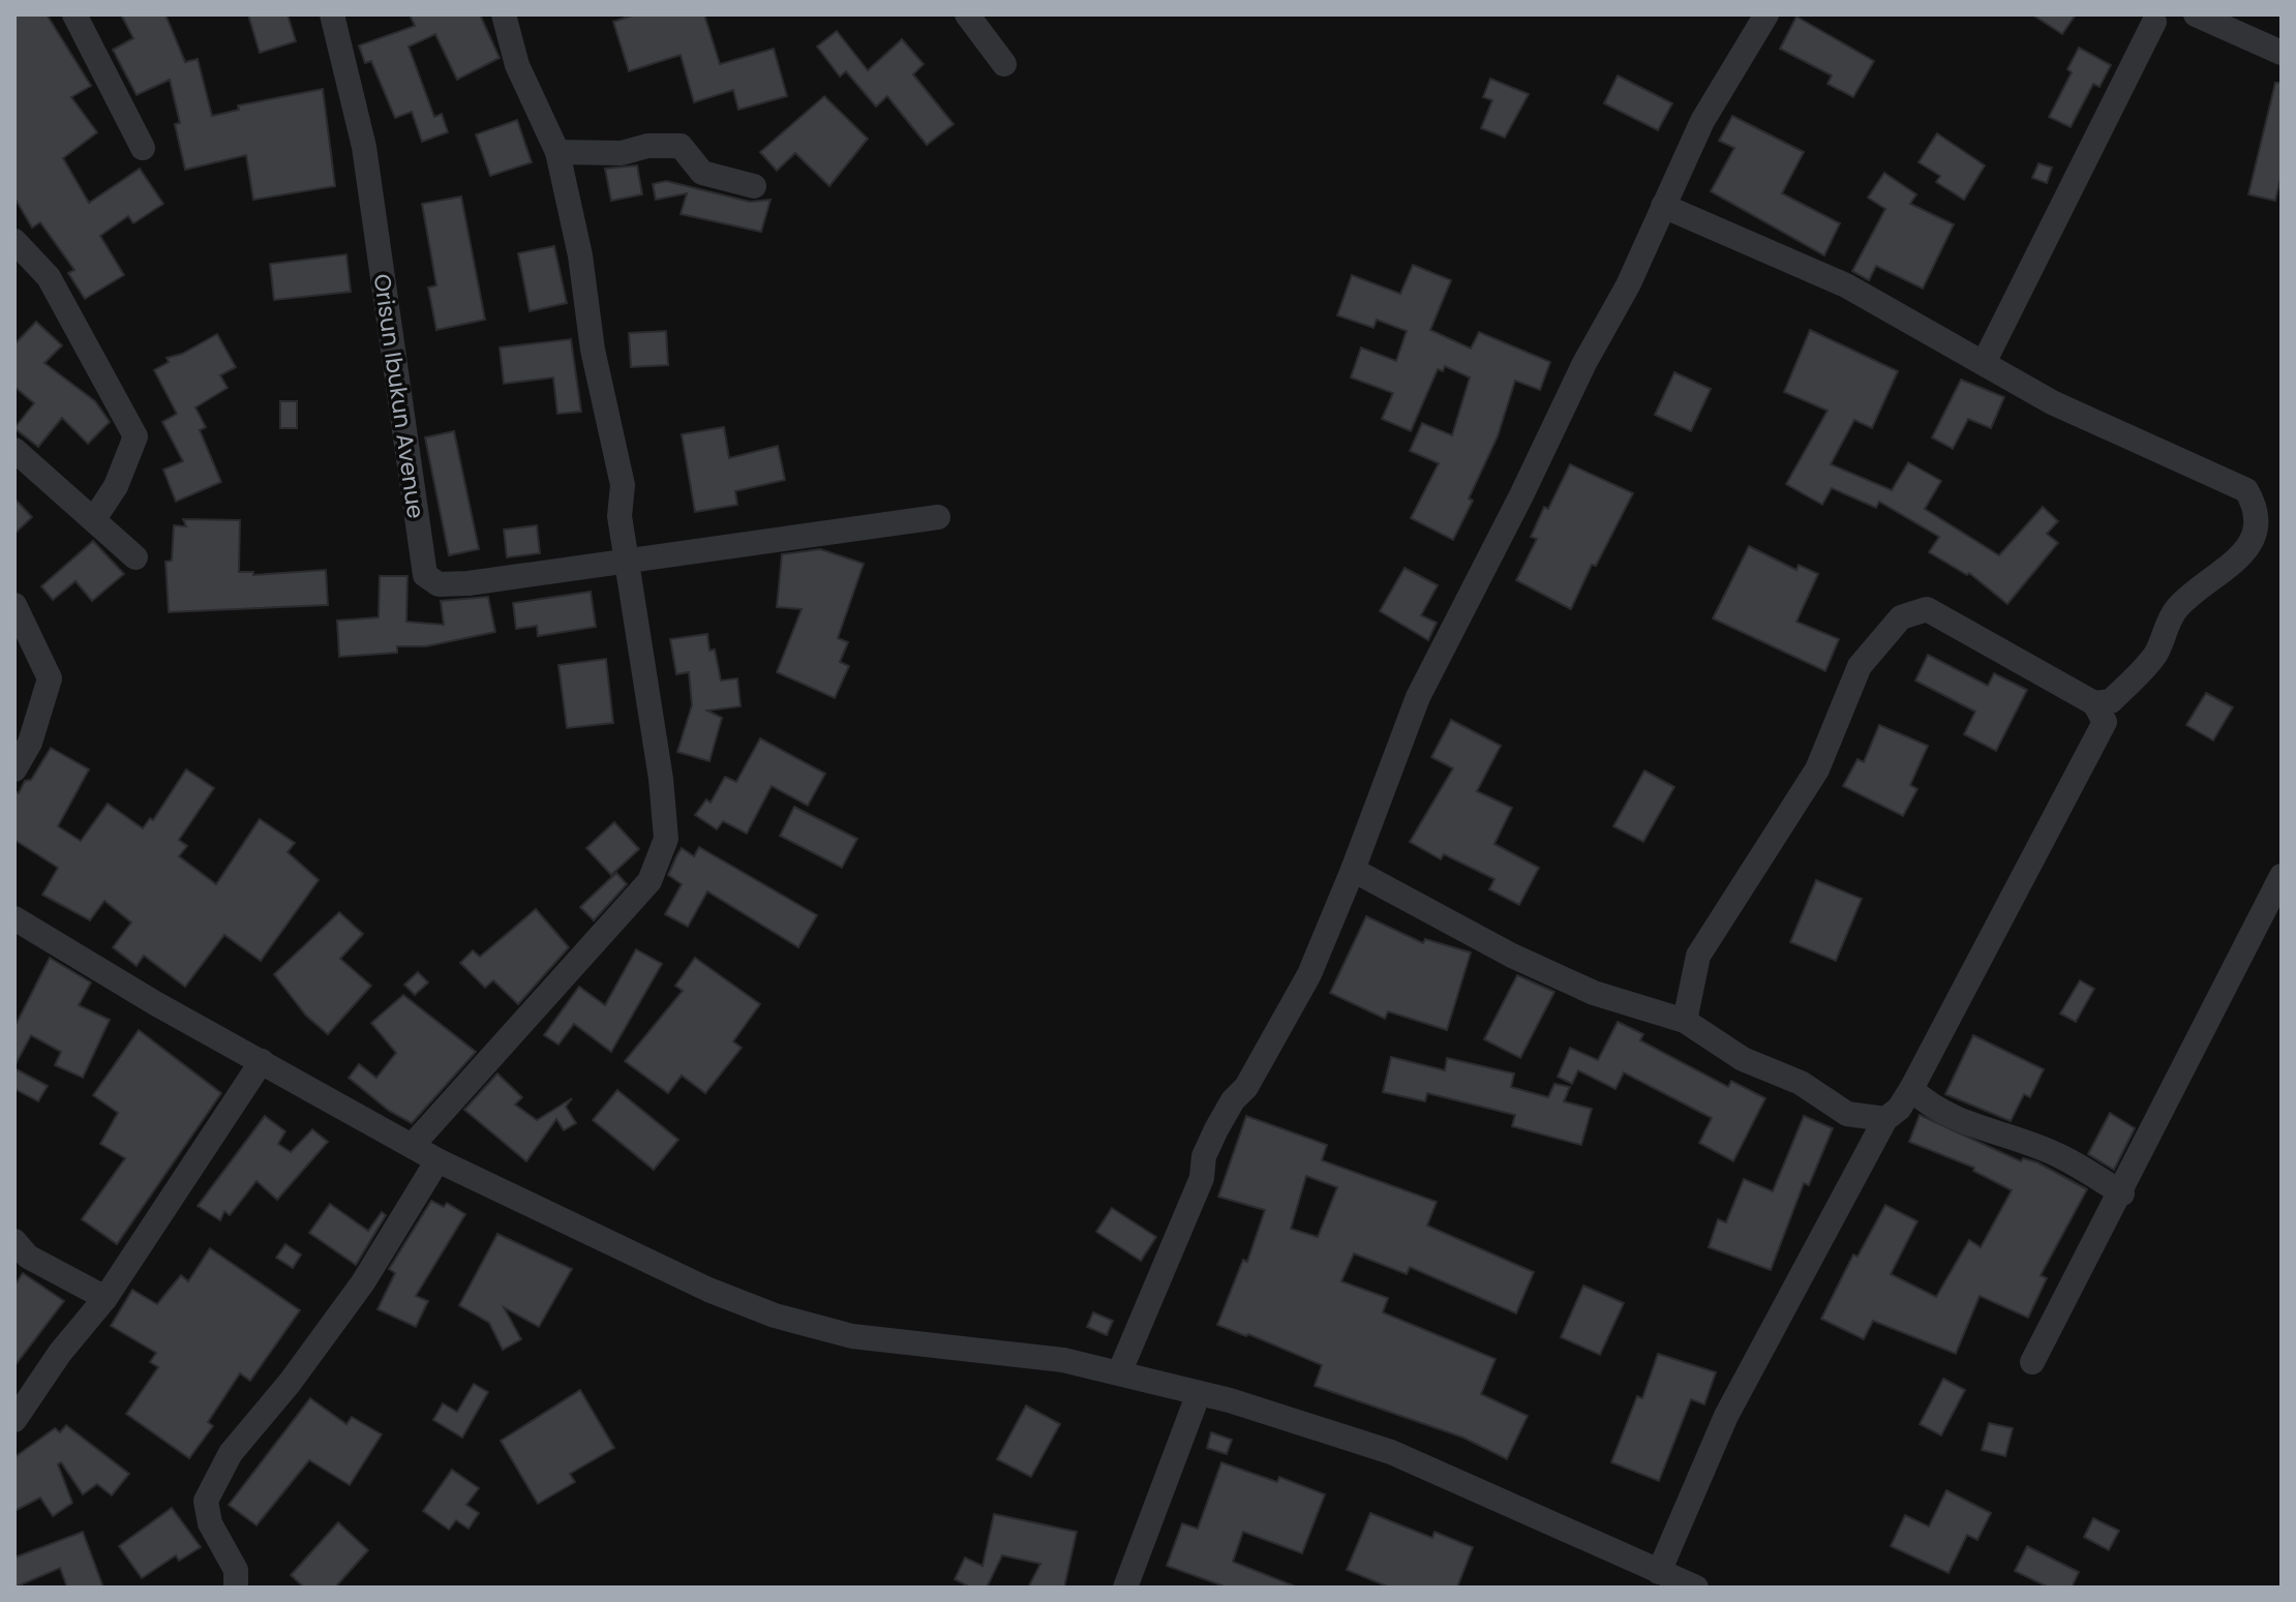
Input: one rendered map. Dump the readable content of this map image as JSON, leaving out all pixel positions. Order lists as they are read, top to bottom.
{
  "streets": {
    "street": ["Orisun Ibukun Avenue"]
  }
}
